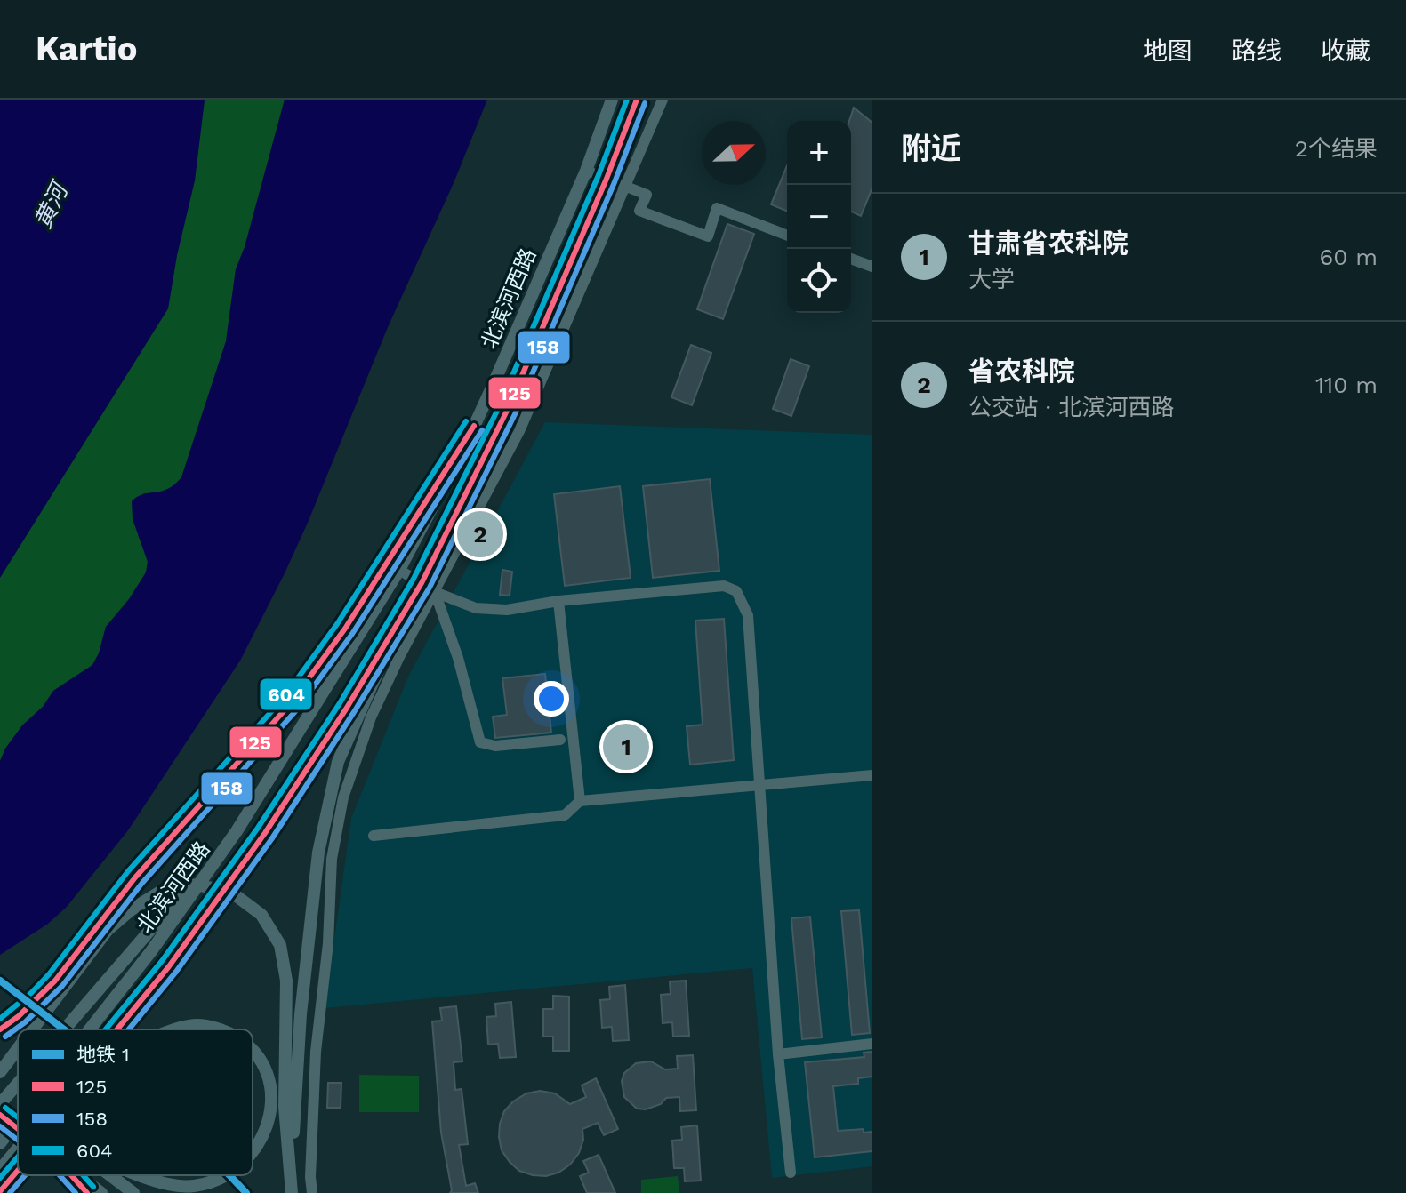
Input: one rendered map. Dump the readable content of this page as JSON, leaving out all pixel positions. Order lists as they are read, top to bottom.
{
  "streets": {
    "main road": ["北滨河西路"]
  },
  "water": ["黄河"],
  "lines": [
    "transit line 125",
    "transit line 604",
    "transit line 158",
    "metro line 1"
  ],
  "legend": [
    "地铁 1",
    "125",
    "158",
    "604"
  ],
  "north": "right",
  "page": {
    "header": "Kartio",
    "nav": ["地图", "路线", "收藏"],
    "heading": ["附近", "2个结果"],
    "map_buttons": ["+", "−"],
    "list": [
      {
        "mark": "1",
        "name": "甘肃省农科院",
        "note": "大学",
        "value": "60 m"
      },
      {
        "mark": "2",
        "name": "省农科院",
        "note": "公交站 · 北滨河西路",
        "value": "110 m"
      }
    ],
    "pins": ["2", "1"]
  }
}
